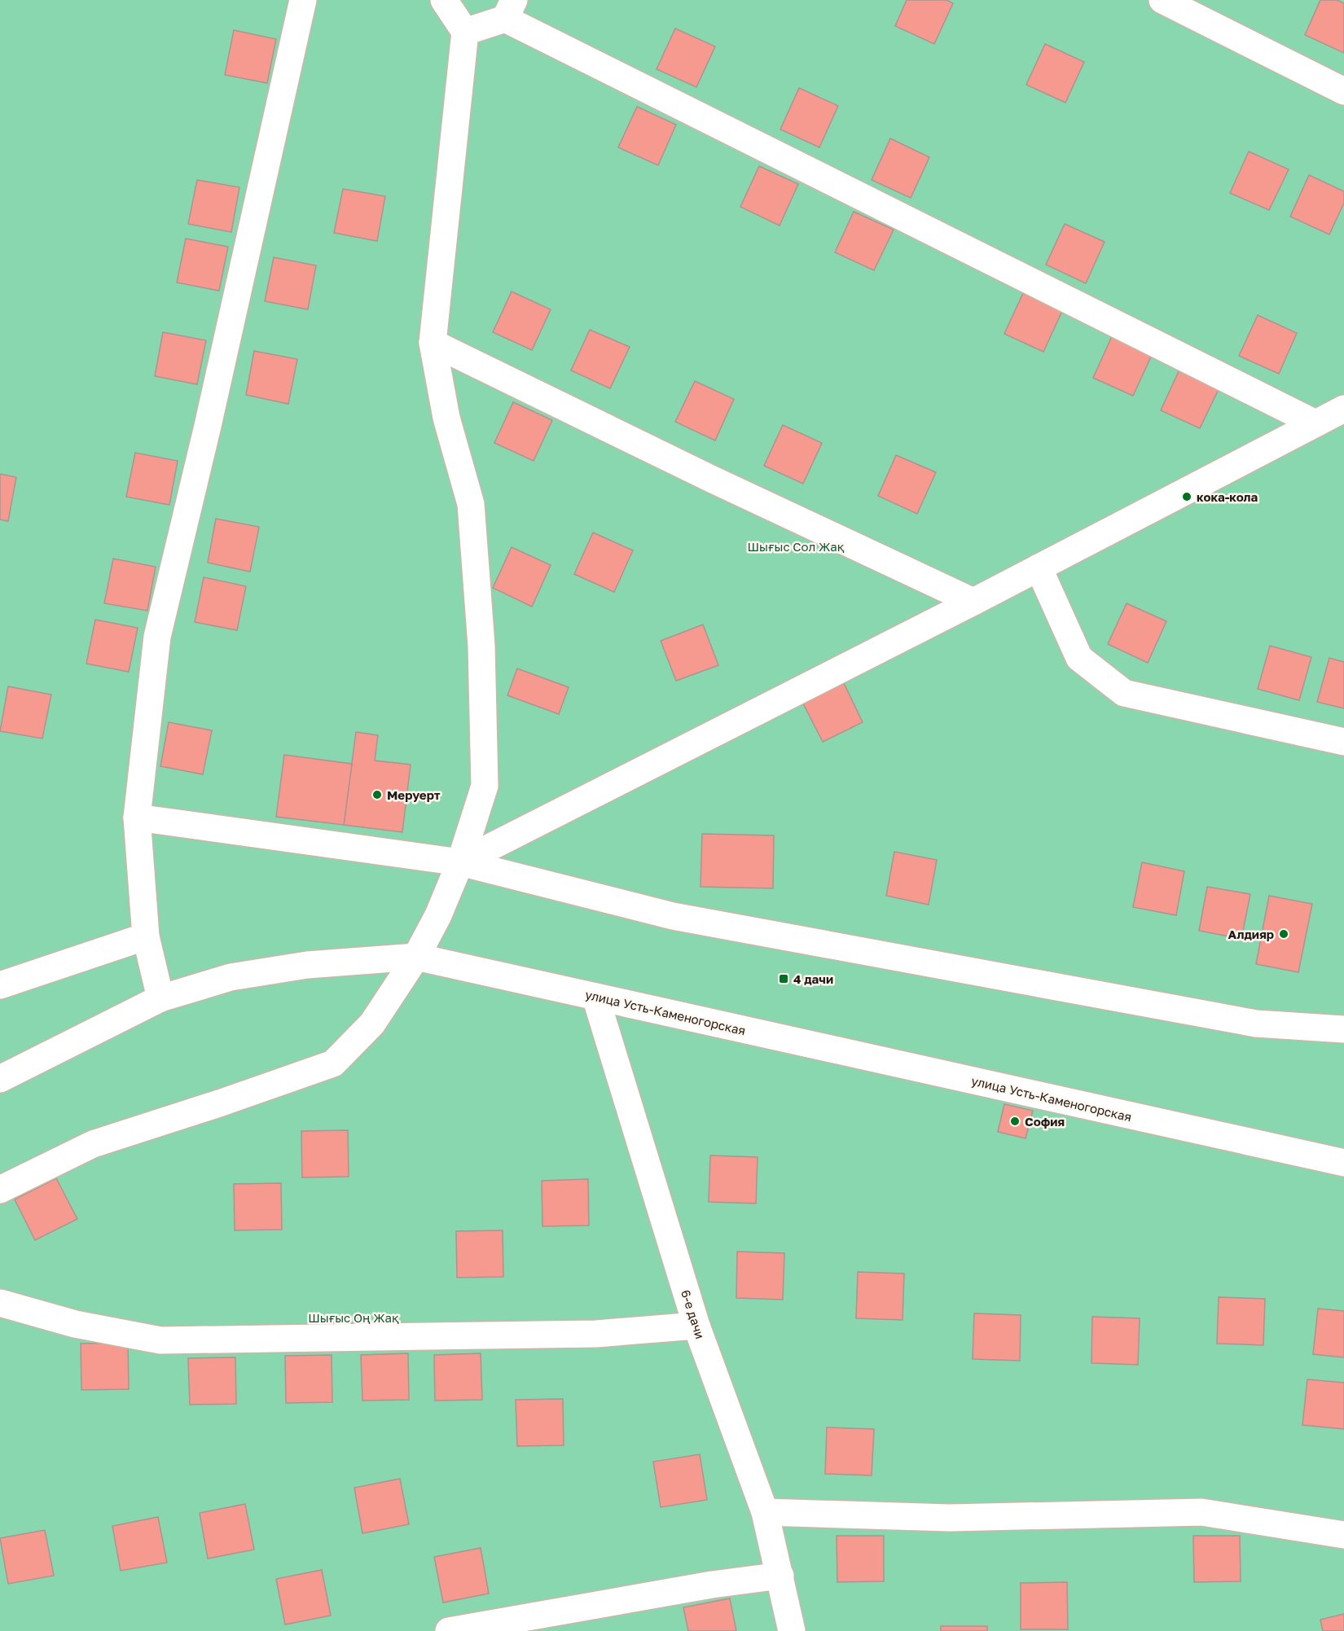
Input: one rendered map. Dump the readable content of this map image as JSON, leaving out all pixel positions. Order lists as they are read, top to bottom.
{
  "streets": {
    "street": ["улица Усть-Каменогорская", "6-е дачи"]
  },
  "crossings": [
    ["улица Усть-Каменогорская", "6-е дачи"]
  ],
  "parks": ["Шығыс Сол Жақ", "Шығыс Оң Жақ"],
  "places": {
    "other": [
      "кока-кола",
      "Меруерт",
      "Алдияр",
      "София"
    ],
    "transit": ["4 дачи"]
  }
}
